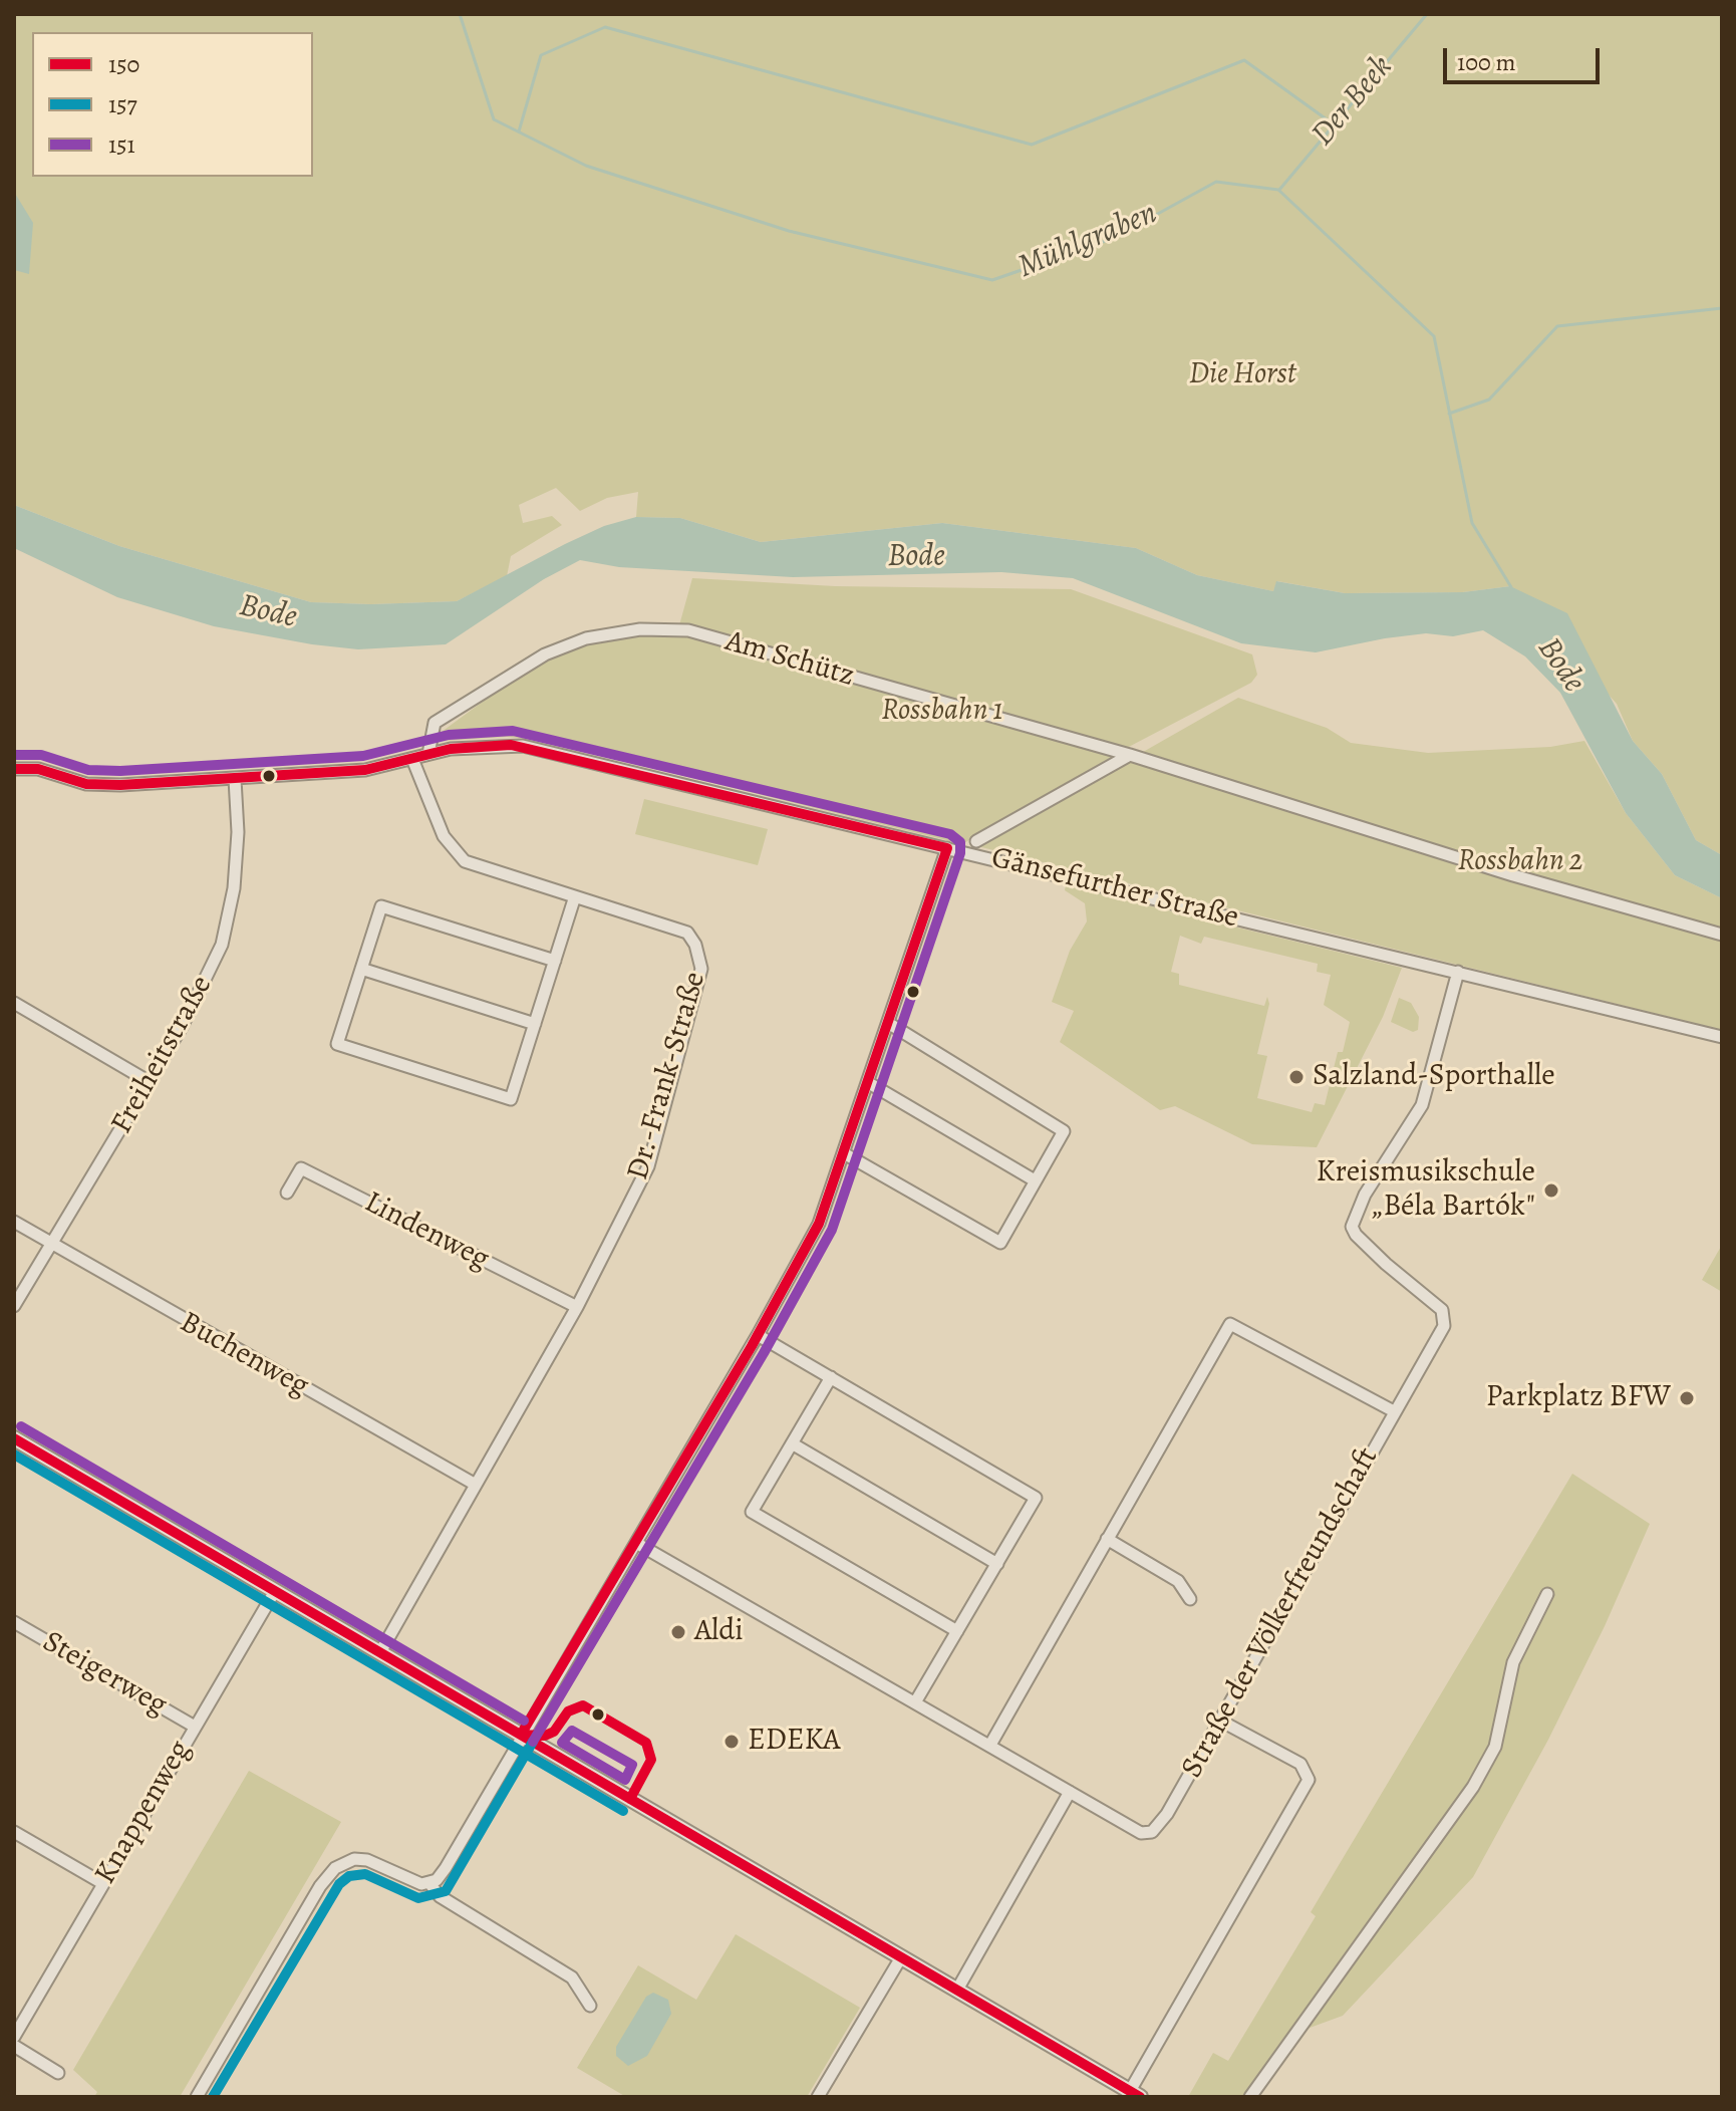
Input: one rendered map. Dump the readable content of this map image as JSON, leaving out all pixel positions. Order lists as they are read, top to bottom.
{
  "streets": {
    "street": [
      "Am Schütz",
      "Gänsefurther Straße",
      "Freiheitstraße",
      "Dr.-Frank-Straße",
      "Lindenweg",
      "Buchenweg",
      "Straße der Völkerfreundschaft",
      "Steigerweg",
      "Knappenweg"
    ]
  },
  "crossings": [
    ["Am Schütz", "Gänsefurther Straße"],
    ["Gänsefurther Straße", "Freiheitstraße"],
    ["Gänsefurther Straße", "Dr.-Frank-Straße"],
    ["Freiheitstraße", "Buchenweg"],
    ["Dr.-Frank-Straße", "Lindenweg"],
    ["Dr.-Frank-Straße", "Buchenweg"],
    ["Steigerweg", "Knappenweg"]
  ],
  "water": ["Der Beek", "Mühlgraben", "Bode"],
  "parks": ["Die Horst", "Rossbahn 1", "Rossbahn 2"],
  "places": [
    "Salzland-Sporthalle",
    "Kreismusikschule „Béla Bartók\"",
    "Parkplatz BFW",
    "Aldi",
    "EDEKA"
  ],
  "lines": ["transit line 151", "transit line 150", "transit line 157"],
  "legend": ["150", "157", "151"],
  "scale_bar": "100 m"
}
